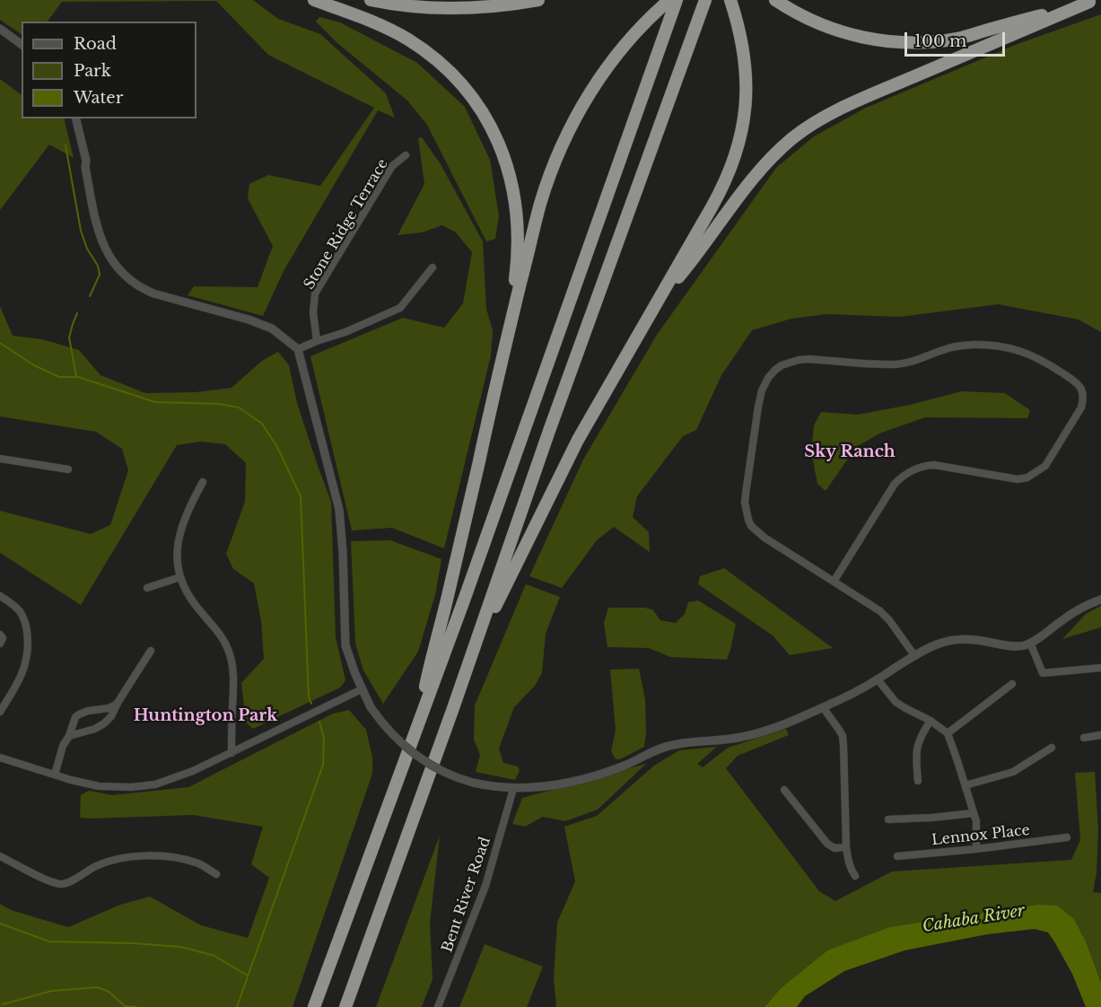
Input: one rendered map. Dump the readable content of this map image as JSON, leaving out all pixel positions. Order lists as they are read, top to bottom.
{
  "streets": {
    "street": ["Stone Ridge Terrace", "Lennox Place", "Bent River Road"]
  },
  "districts": ["Sky Ranch", "Huntington Park"],
  "water": ["Cahaba River"],
  "legend": ["Road", "Park", "Water"],
  "scale_bar": "100 m"
}
